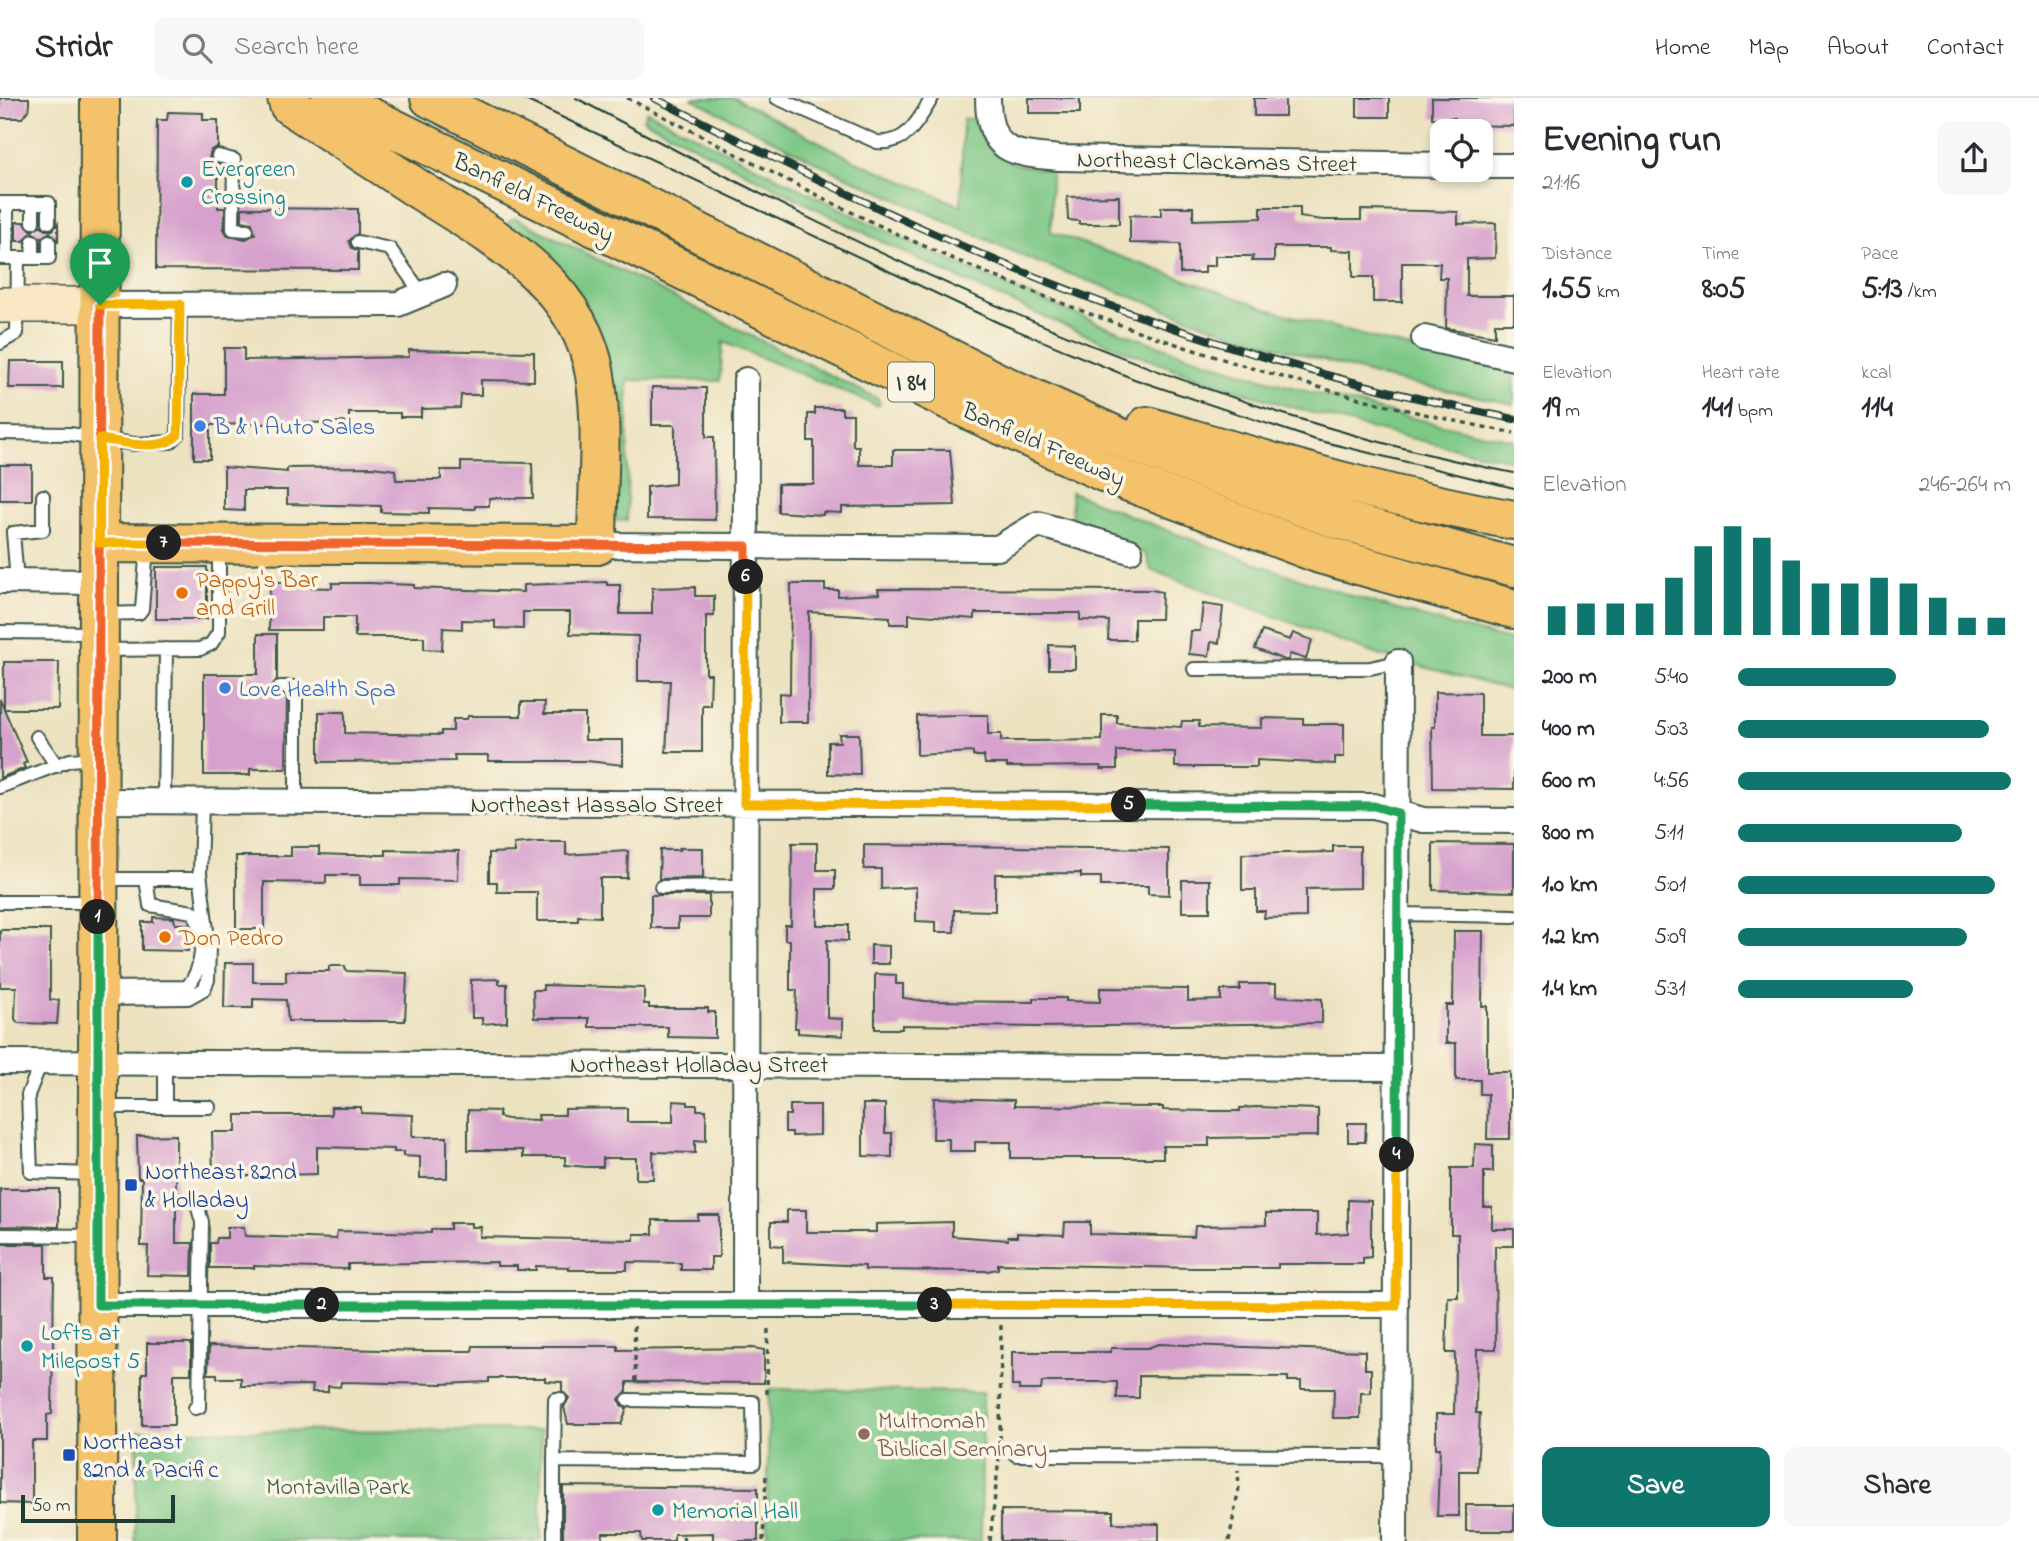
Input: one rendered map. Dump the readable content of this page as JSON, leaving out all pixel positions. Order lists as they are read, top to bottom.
{
  "streets": {
    "main road": ["Banfield Freeway", "I 84"],
    "street": ["Northeast Clackamas Street", "Northeast Hassalo Street", "Northeast Holladay Street"]
  },
  "parks": ["Montavilla Park"],
  "places": {
    "other": [
      "Evergreen Crossing",
      "B & I Auto Sales",
      "Pappy's Bar and Grill",
      "Love Health Spa",
      "Don Pedro",
      "Lofts at Milepost 5",
      "Multnomah Biblical Seminary",
      "Memorial Hall"
    ],
    "transit": ["Northeast 82nd & Holladay", "Northeast 82nd & Pacific"]
  },
  "scale_bar": "50 m",
  "page": {
    "header": "Stridr",
    "search": "Search here",
    "nav": [
      "Home",
      "Map",
      "About",
      "Contact"
    ],
    "heading": ["Evening run", "21:16"],
    "stats": [
      ["Distance", "1.55 km"],
      ["Time", "8:05"],
      ["Pace", "5:13 /km"],
      ["Elevation", "19 m"],
      ["Heart rate", "141 bpm"],
      ["kcal", "114"]
    ],
    "chart": ["Elevation", "246–264 m"],
    "pins": [
      "7",
      "6",
      "5",
      "1",
      "4",
      "2",
      "3"
    ],
    "list": [
      {
        "name": "200 m",
        "note": "5:40"
      },
      {
        "name": "400 m",
        "note": "5:03"
      },
      {
        "name": "600 m",
        "note": "4:56"
      },
      {
        "name": "800 m",
        "note": "5:11"
      },
      {
        "name": "1.0 km",
        "note": "5:01"
      },
      {
        "name": "1.2 km",
        "note": "5:09"
      },
      {
        "name": "1.4 km",
        "note": "5:31"
      }
    ],
    "buttons": ["Save", "Share"],
    "scale": "50 m"
  }
}
